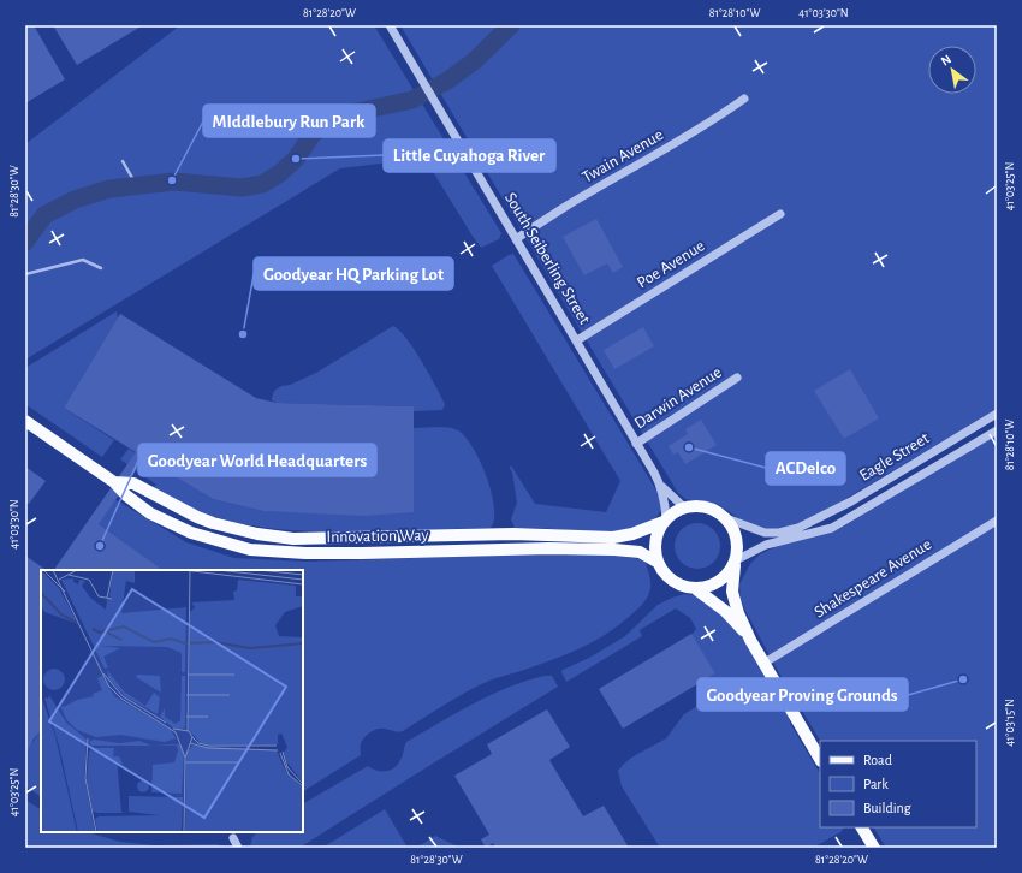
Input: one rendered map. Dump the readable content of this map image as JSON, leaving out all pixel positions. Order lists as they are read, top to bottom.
{
  "streets": {
    "main road": ["Innovation Way"],
    "street": [
      "Twain Avenue",
      "South Seiberling Street",
      "Poe Avenue",
      "Darwin Avenue",
      "Eagle Street",
      "Shakespeare Avenue"
    ]
  },
  "crossings": [
    ["Twain Avenue", "South Seiberling Street"],
    ["South Seiberling Street", "Poe Avenue"],
    ["South Seiberling Street", "Darwin Avenue"],
    ["South Seiberling Street", "Eagle Street"],
    ["South Seiberling Street", "Innovation Way"],
    ["Eagle Street", "Innovation Way"]
  ],
  "places": [
    "Little Cuyahoga River",
    "MIddlebury Run Park",
    "Goodyear HQ Parking Lot",
    "ACDelco",
    "Goodyear World Headquarters",
    "Goodyear Proving Grounds"
  ],
  "legend": ["Road", "Park", "Building"],
  "north": "top left",
  "coordinates": [
    "81°28'20\"W",
    "81°28'10\"W",
    "41°03'30\"N",
    "41°03'25\"N",
    "81°28'30\"W",
    "41°03'15\"N"
  ]
}
